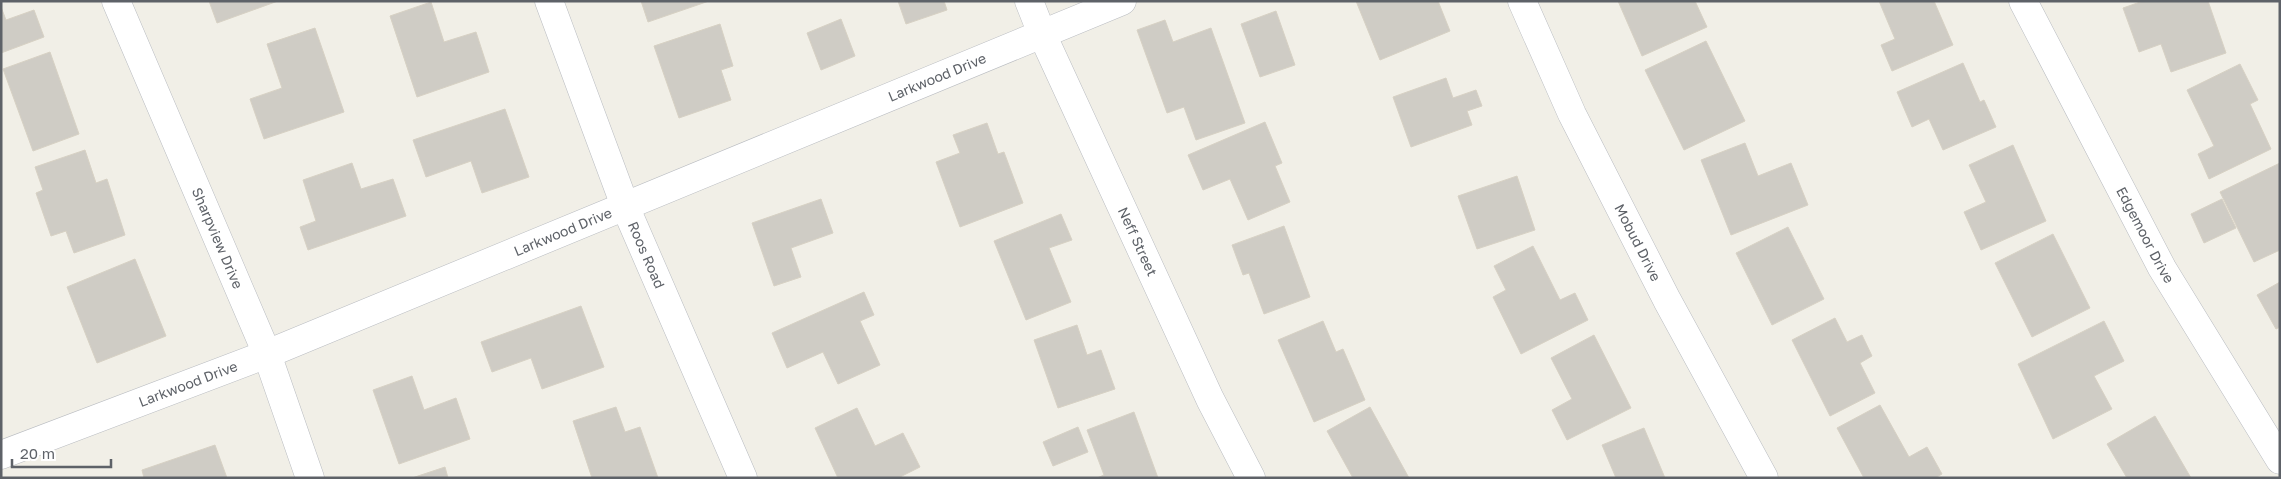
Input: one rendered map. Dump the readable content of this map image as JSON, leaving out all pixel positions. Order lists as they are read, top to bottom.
{
  "streets": {
    "street": [
      "Larkwood Drive",
      "Edgemoor Drive",
      "Sharpview Drive",
      "Neff Street",
      "Mobud Drive",
      "Roos Road"
    ]
  },
  "crossings": [
    ["Larkwood Drive", "Sharpview Drive"],
    ["Larkwood Drive", "Neff Street"],
    ["Larkwood Drive", "Roos Road"]
  ],
  "scale_bar": "20 m"
}
